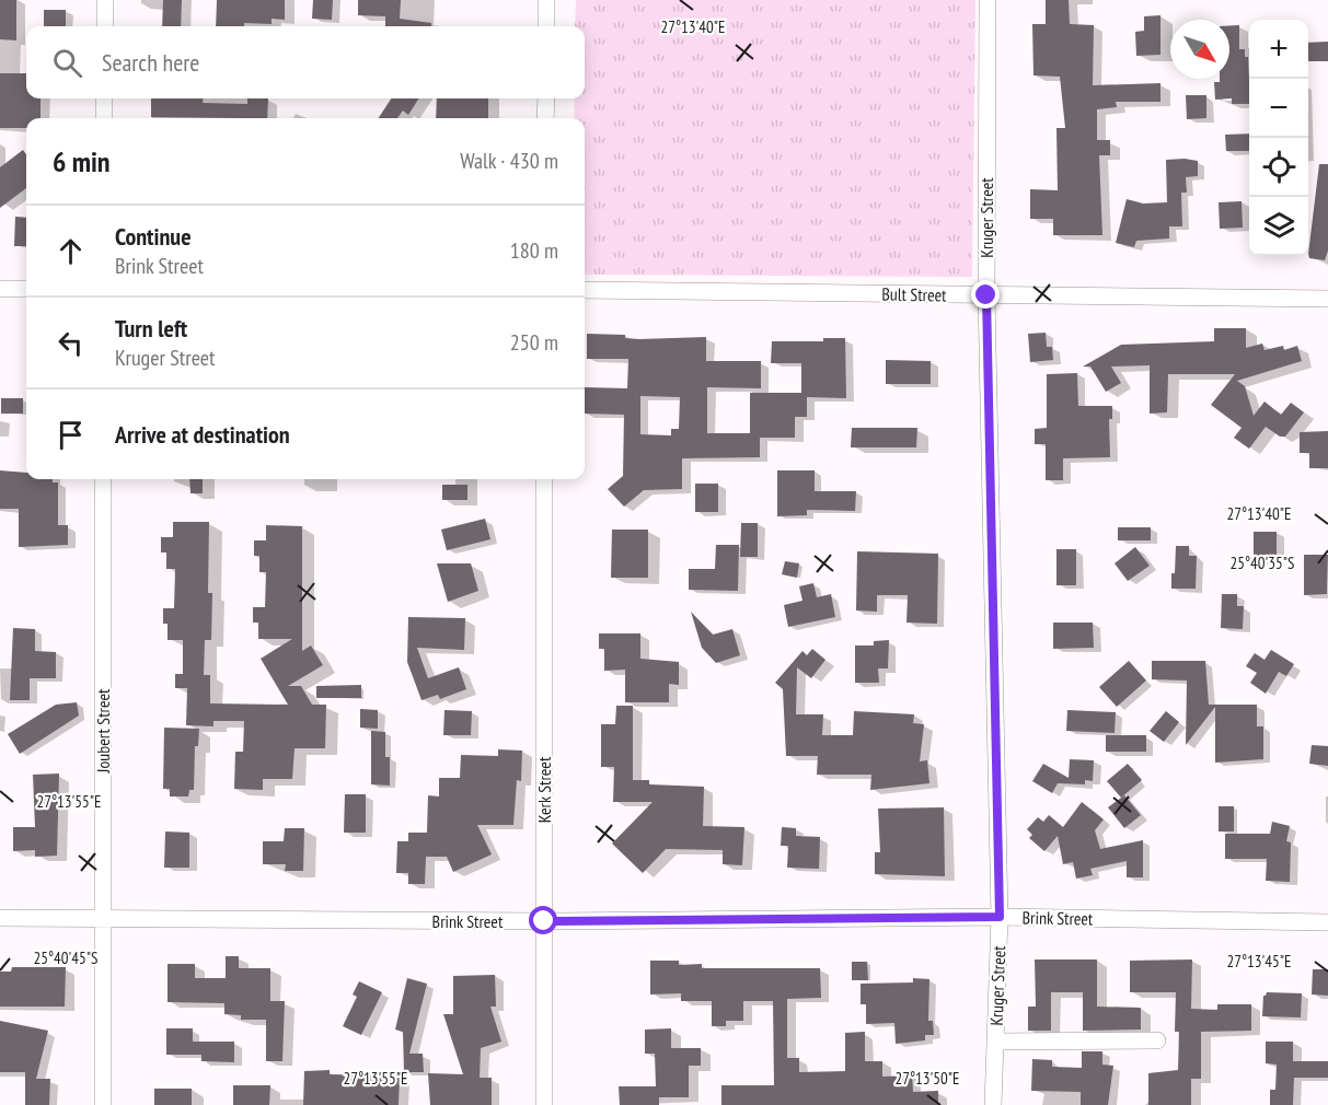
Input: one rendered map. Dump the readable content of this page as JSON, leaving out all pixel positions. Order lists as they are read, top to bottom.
{
  "streets": {
    "street": [
      "Kruger Street",
      "Bult Street",
      "Joubert Street",
      "Kerk Street",
      "Brink Street"
    ]
  },
  "crossings": [
    ["Kruger Street", "Bult Street"],
    ["Kruger Street", "Brink Street"],
    ["Joubert Street", "Brink Street"],
    ["Kerk Street", "Brink Street"]
  ],
  "north": "bottom right",
  "page": {
    "map_buttons": ["+", "−"],
    "search": "Search here",
    "heading": ["6 min", "Walk · 430 m"],
    "list": [
      ["Continue", "Brink Street", "180 m"],
      ["Turn left", "Kruger Street", "250 m"],
      "Arrive at destination"
    ]
  },
  "coordinates": [
    "27°13'40\"E",
    "25°40'35\"S",
    "27°13'55\"E",
    "25°40'45\"S",
    "27°13'45\"E",
    "27°13'50\"E"
  ]
}
